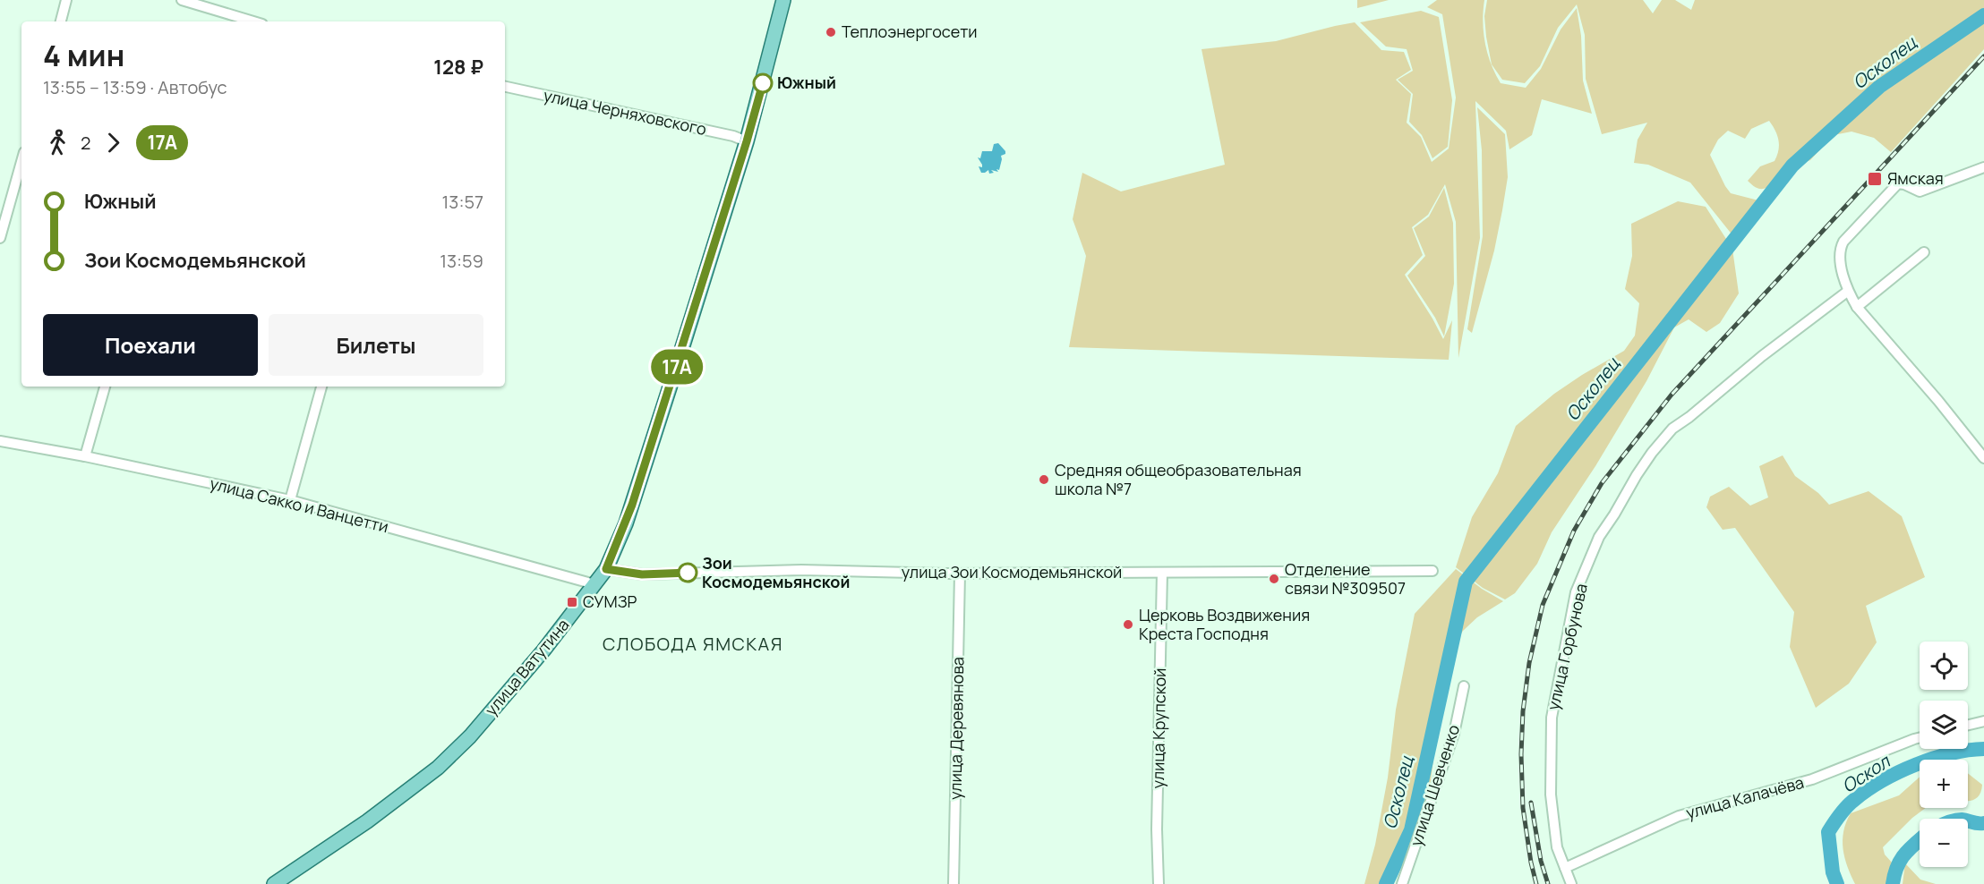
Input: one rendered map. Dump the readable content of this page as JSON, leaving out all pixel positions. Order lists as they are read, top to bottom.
{
  "streets": {
    "main road": ["улица Ватутина"],
    "street": [
      "улица Черняховского",
      "улица Сакко и Ванцетти",
      "улица Зои Космодемьянской",
      "улица Горбунова",
      "улица Деревянова",
      "улица Крупской",
      "улица Шевченко",
      "улица Калачёва"
    ]
  },
  "crossings": [
    ["улица Черняховского", "улица Ватутина"],
    ["улица Сакко и Ванцетти", "улица Ватутина"],
    ["улица Зои Космодемьянской", "улица Ватутина"],
    ["улица Зои Космодемьянской", "улица Деревянова"],
    ["улица Зои Космодемьянской", "улица Крупской"],
    ["улица Горбунова", "улица Калачёва"]
  ],
  "districts": ["СЛОБОДА ЯМСКАЯ"],
  "water": ["Осколец", "Оскол"],
  "places": {
    "other": [
      "Теплоэнергосети",
      "Южный",
      "Средняя общеобразовательная школа №7",
      "Зои Космодемьянской",
      "Отделение связи №309507",
      "Церковь Воздвижения Креста Господня"
    ],
    "transit": ["Ямская", "СУМЗР"]
  },
  "lines": ["bus line 17А"],
  "page": {
    "on_map": "17А",
    "heading": ["4 мин", "13:55 – 13:59 · Автобус", "128 ₽"],
    "legs": ["2", "17А"],
    "list": [
      {
        "name": "Южный",
        "value": "13:57"
      },
      {
        "name": "Зои Космодемьянской",
        "value": "13:59"
      }
    ],
    "buttons": ["Поехали", "Билеты"],
    "map_buttons": ["+", "−"]
  }
}
